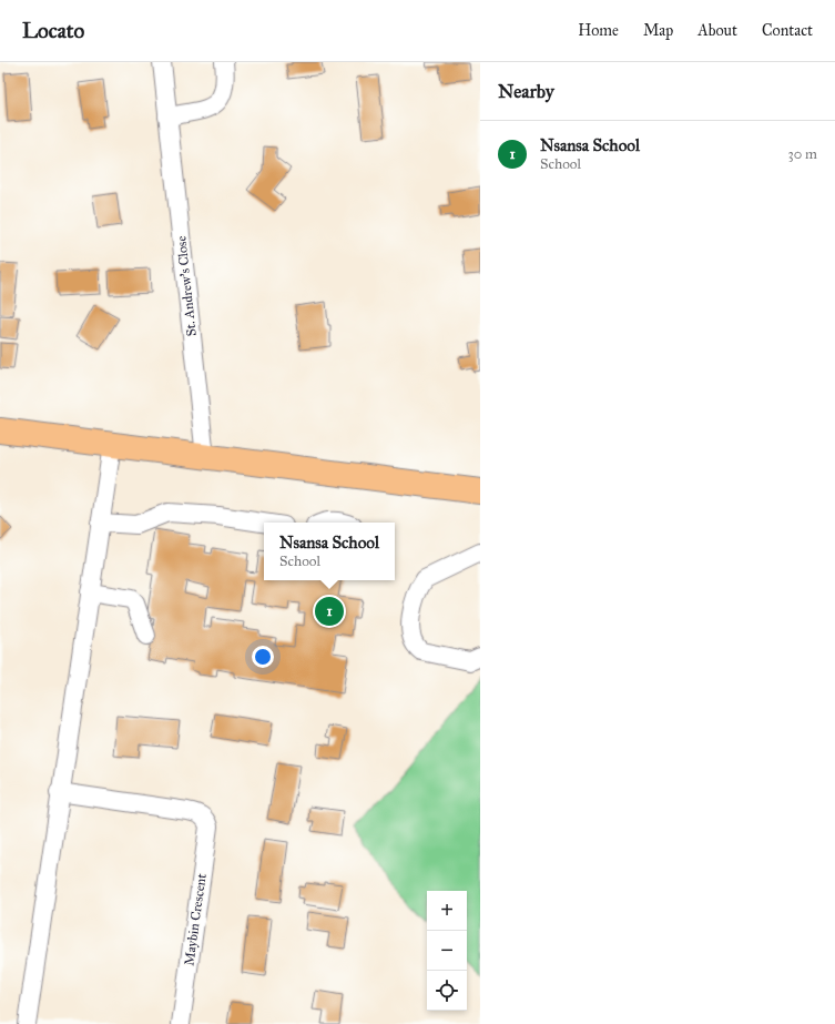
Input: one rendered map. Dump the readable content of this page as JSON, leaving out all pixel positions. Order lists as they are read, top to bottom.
{
  "streets": {
    "street": ["St. Andrew's Close", "Maybin Crescent"]
  },
  "page": {
    "header": "Locato",
    "nav": [
      "Home",
      "Map",
      "About",
      "Contact"
    ],
    "heading": "Nearby",
    "list": [
      {
        "mark": "1",
        "name": "Nsansa School",
        "note": "School",
        "value": "30 m"
      }
    ],
    "popup": ["Nsansa School", "School"],
    "pins": "1",
    "map_buttons": ["+", "−"]
  }
}
